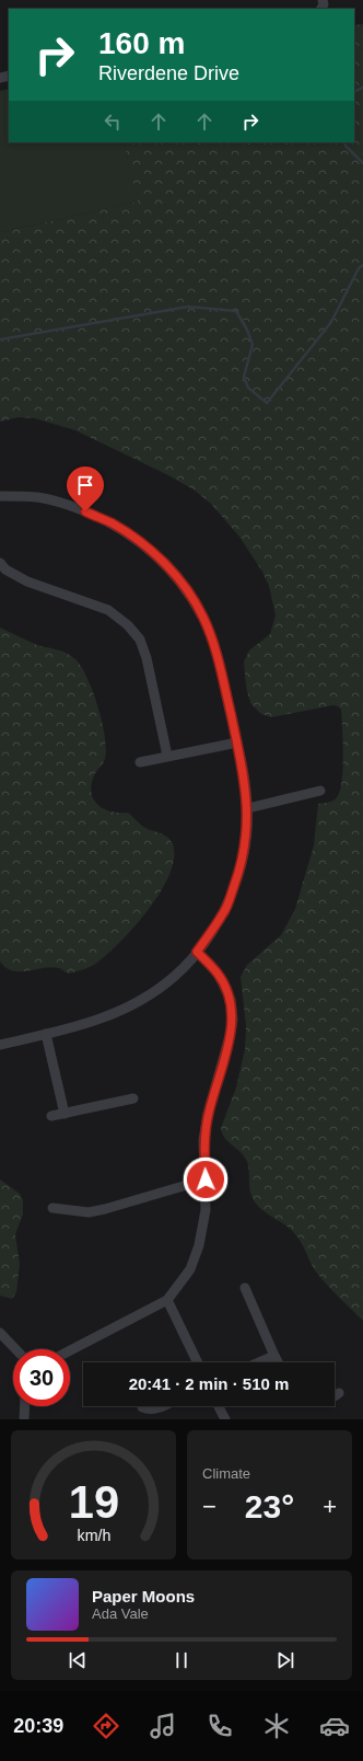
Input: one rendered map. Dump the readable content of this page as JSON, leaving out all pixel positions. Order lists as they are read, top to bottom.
{
  "page": {
    "turn": ["160 m", "Riverdene Drive"],
    "limit": "30",
    "trip": "20:41 · 2 min · 510 m",
    "tile": "Climate",
    "heat": ["−", "23°", "+"],
    "song": ["Paper Moons", "Ada Vale"],
    "tabs": "20:39",
    "gauge": ["19", "km/h"]
  }
}
